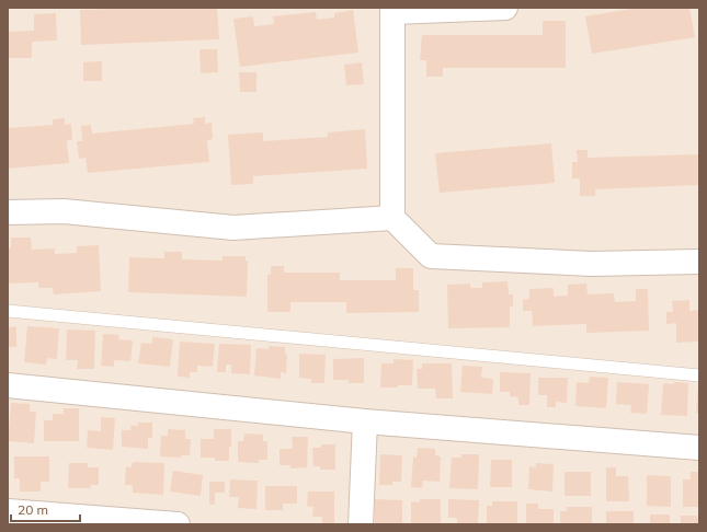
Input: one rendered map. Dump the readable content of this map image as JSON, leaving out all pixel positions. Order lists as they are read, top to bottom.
{
  "scale_bar": "20 m"
}
